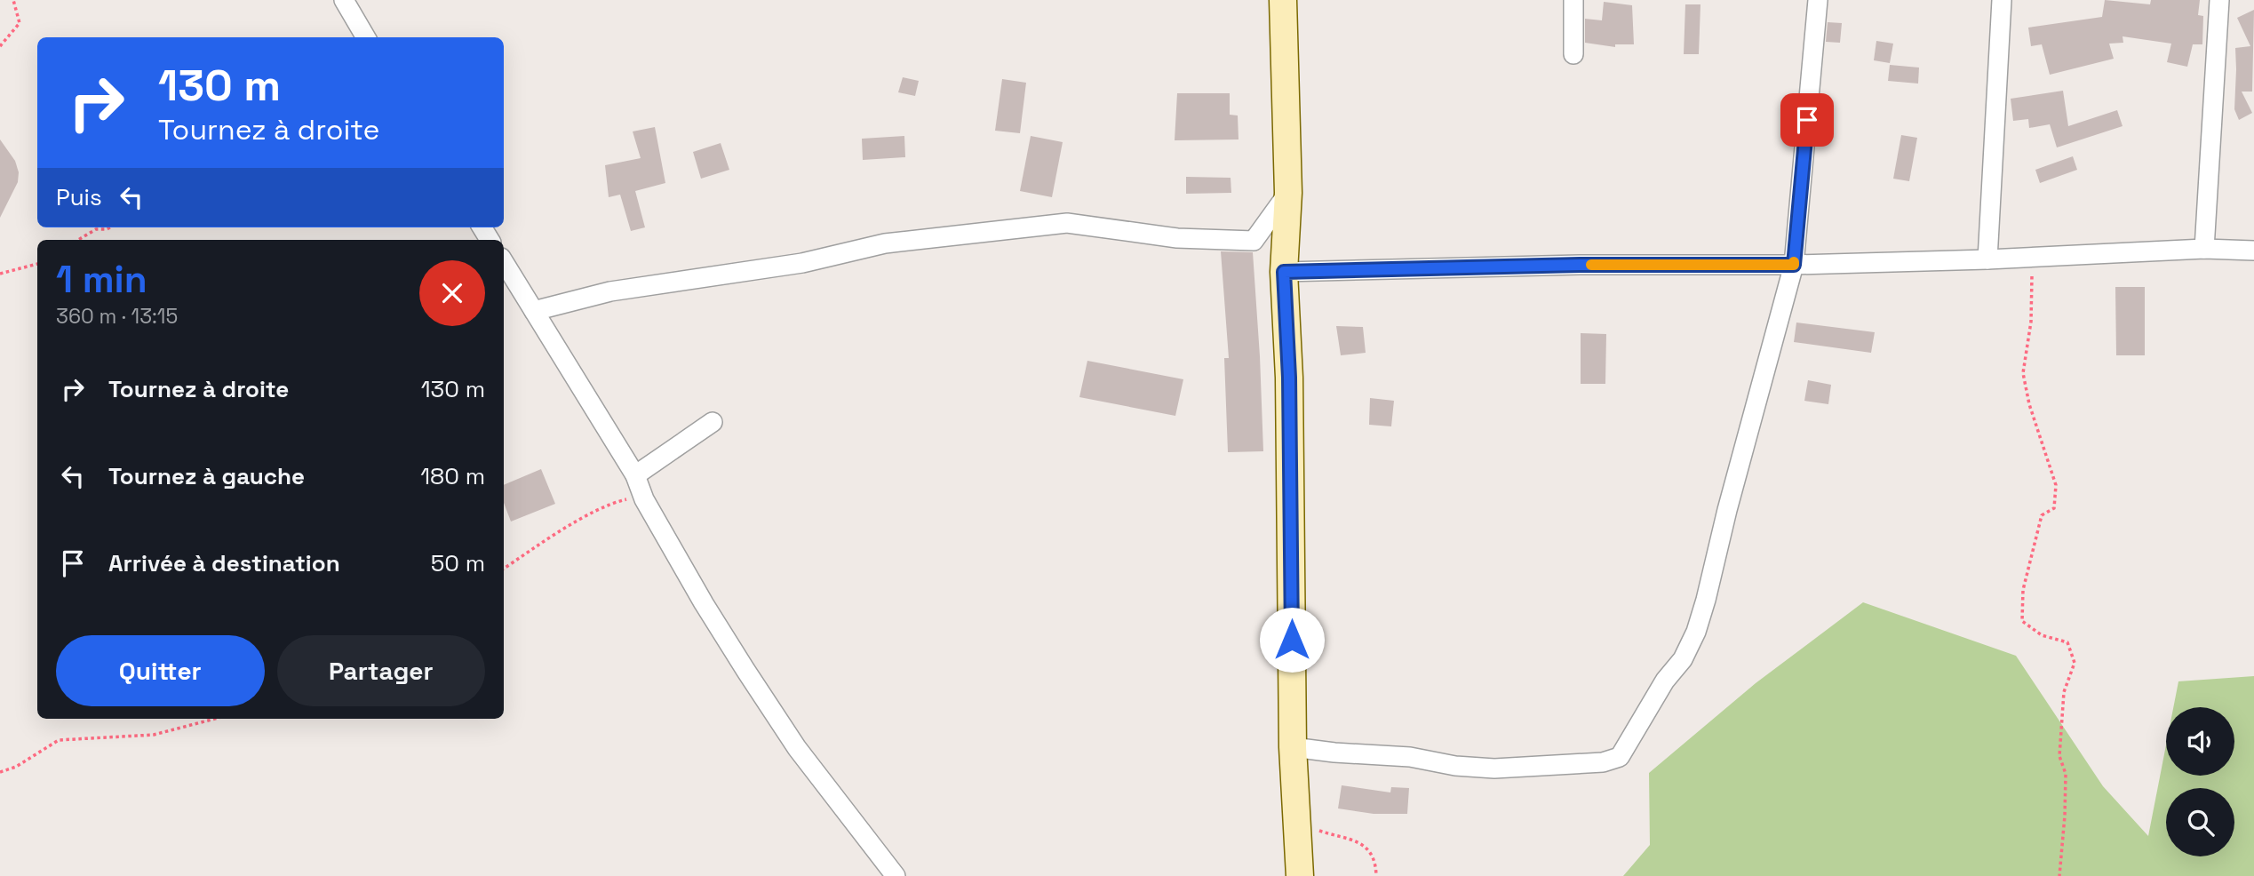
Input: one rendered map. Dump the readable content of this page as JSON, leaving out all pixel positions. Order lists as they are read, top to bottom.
{
  "page": {
    "turn": ["130 m", "Tournez à droite"],
    "then": "Puis",
    "heading": ["1 min", "360 m · 13:15"],
    "list": [
      {
        "name": "Tournez à droite",
        "value": "130 m"
      },
      {
        "name": "Tournez à gauche",
        "value": "180 m"
      },
      {
        "name": "Arrivée à destination",
        "value": "50 m"
      }
    ],
    "buttons": ["Quitter", "Partager"]
  }
}
